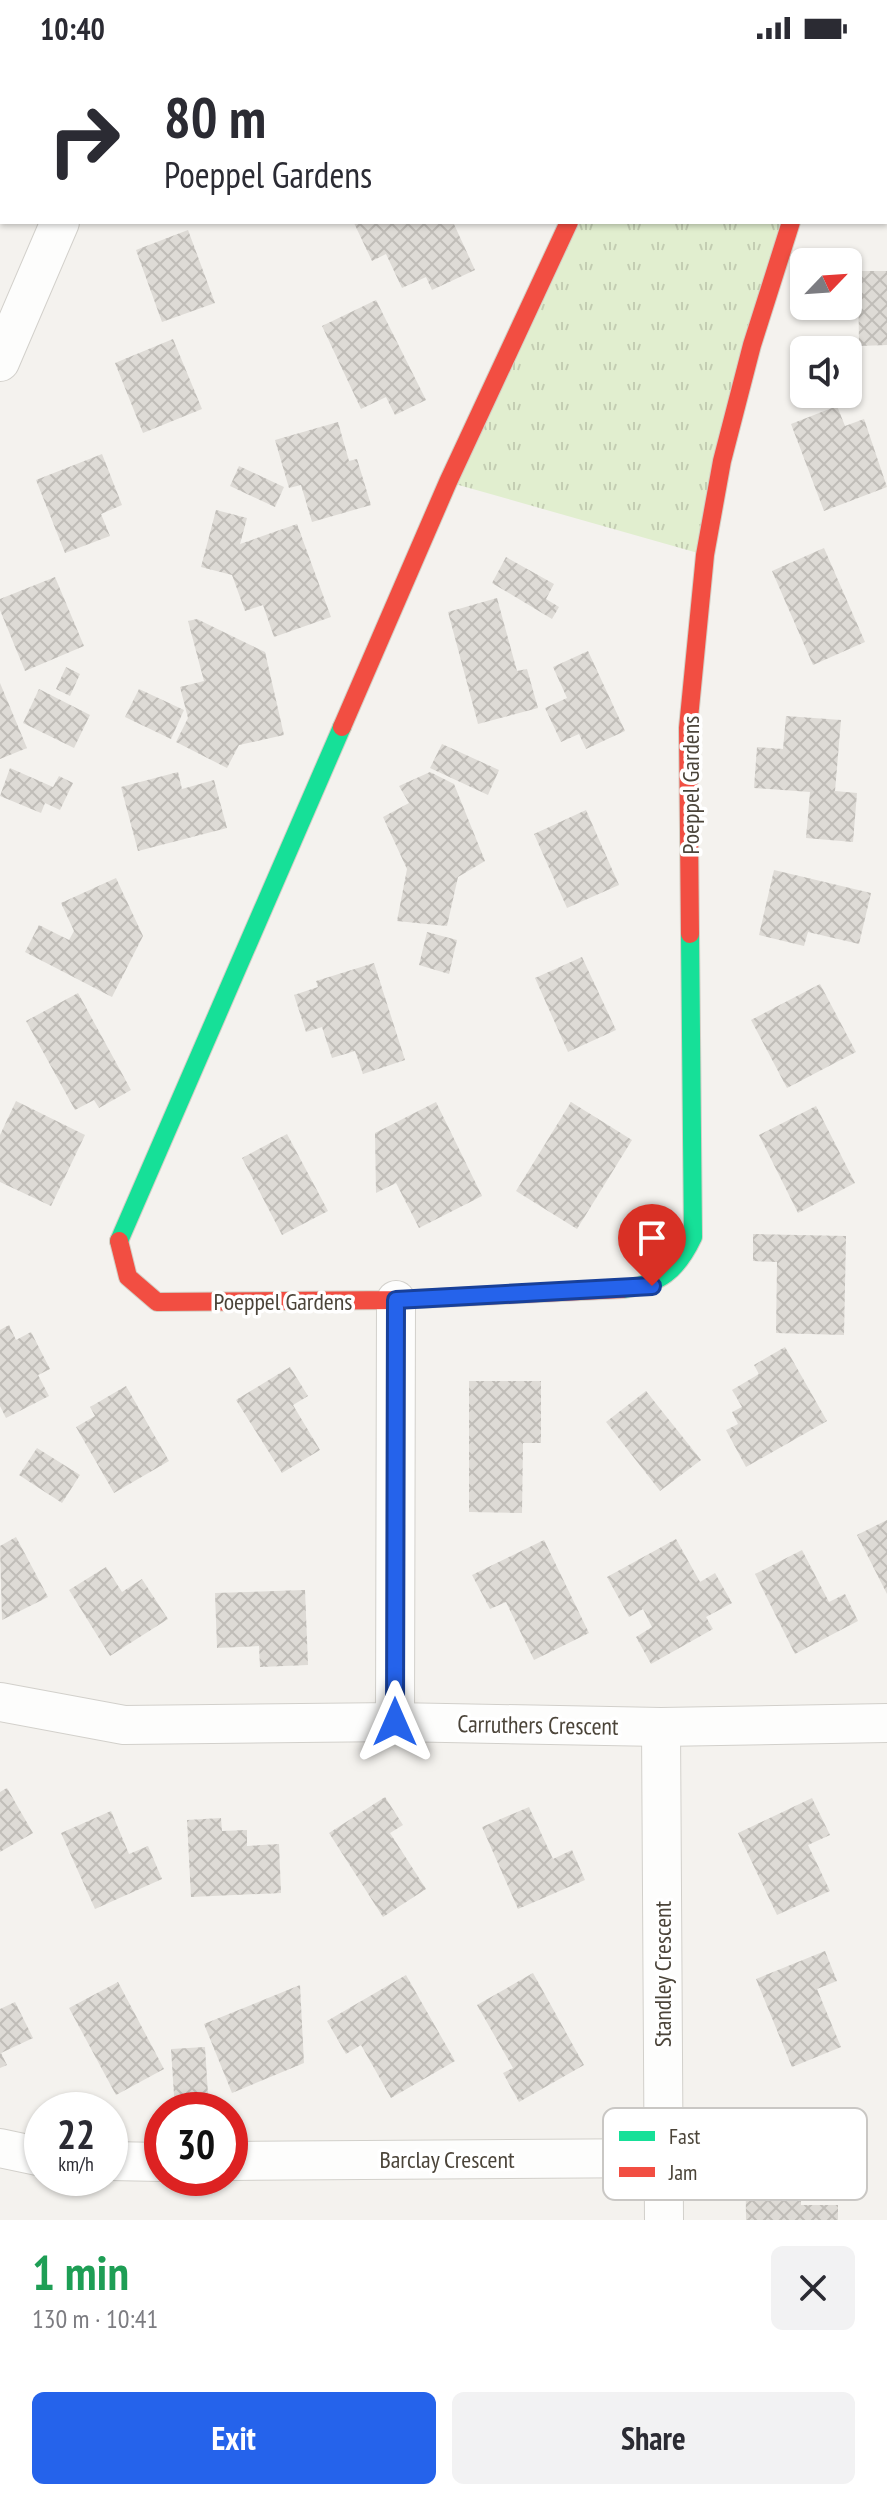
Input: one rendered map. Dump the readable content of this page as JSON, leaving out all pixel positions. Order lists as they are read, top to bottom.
{
  "streets": {
    "street": [
      "Poeppel Gardens",
      "Carruthers Crescent",
      "Standley Crescent",
      "Barclay Crescent"
    ]
  },
  "crossings": [
    ["Carruthers Crescent", "Standley Crescent"]
  ],
  "legend": ["Fast", "Jam"],
  "north": "top right",
  "page": {
    "status": "10:40",
    "turn": ["80 m", "Poeppel Gardens"],
    "speed": "22 km/h",
    "limit": "30",
    "heading": ["1 min", "130 m · 10:41"],
    "buttons": ["Exit", "Share"]
  }
}
